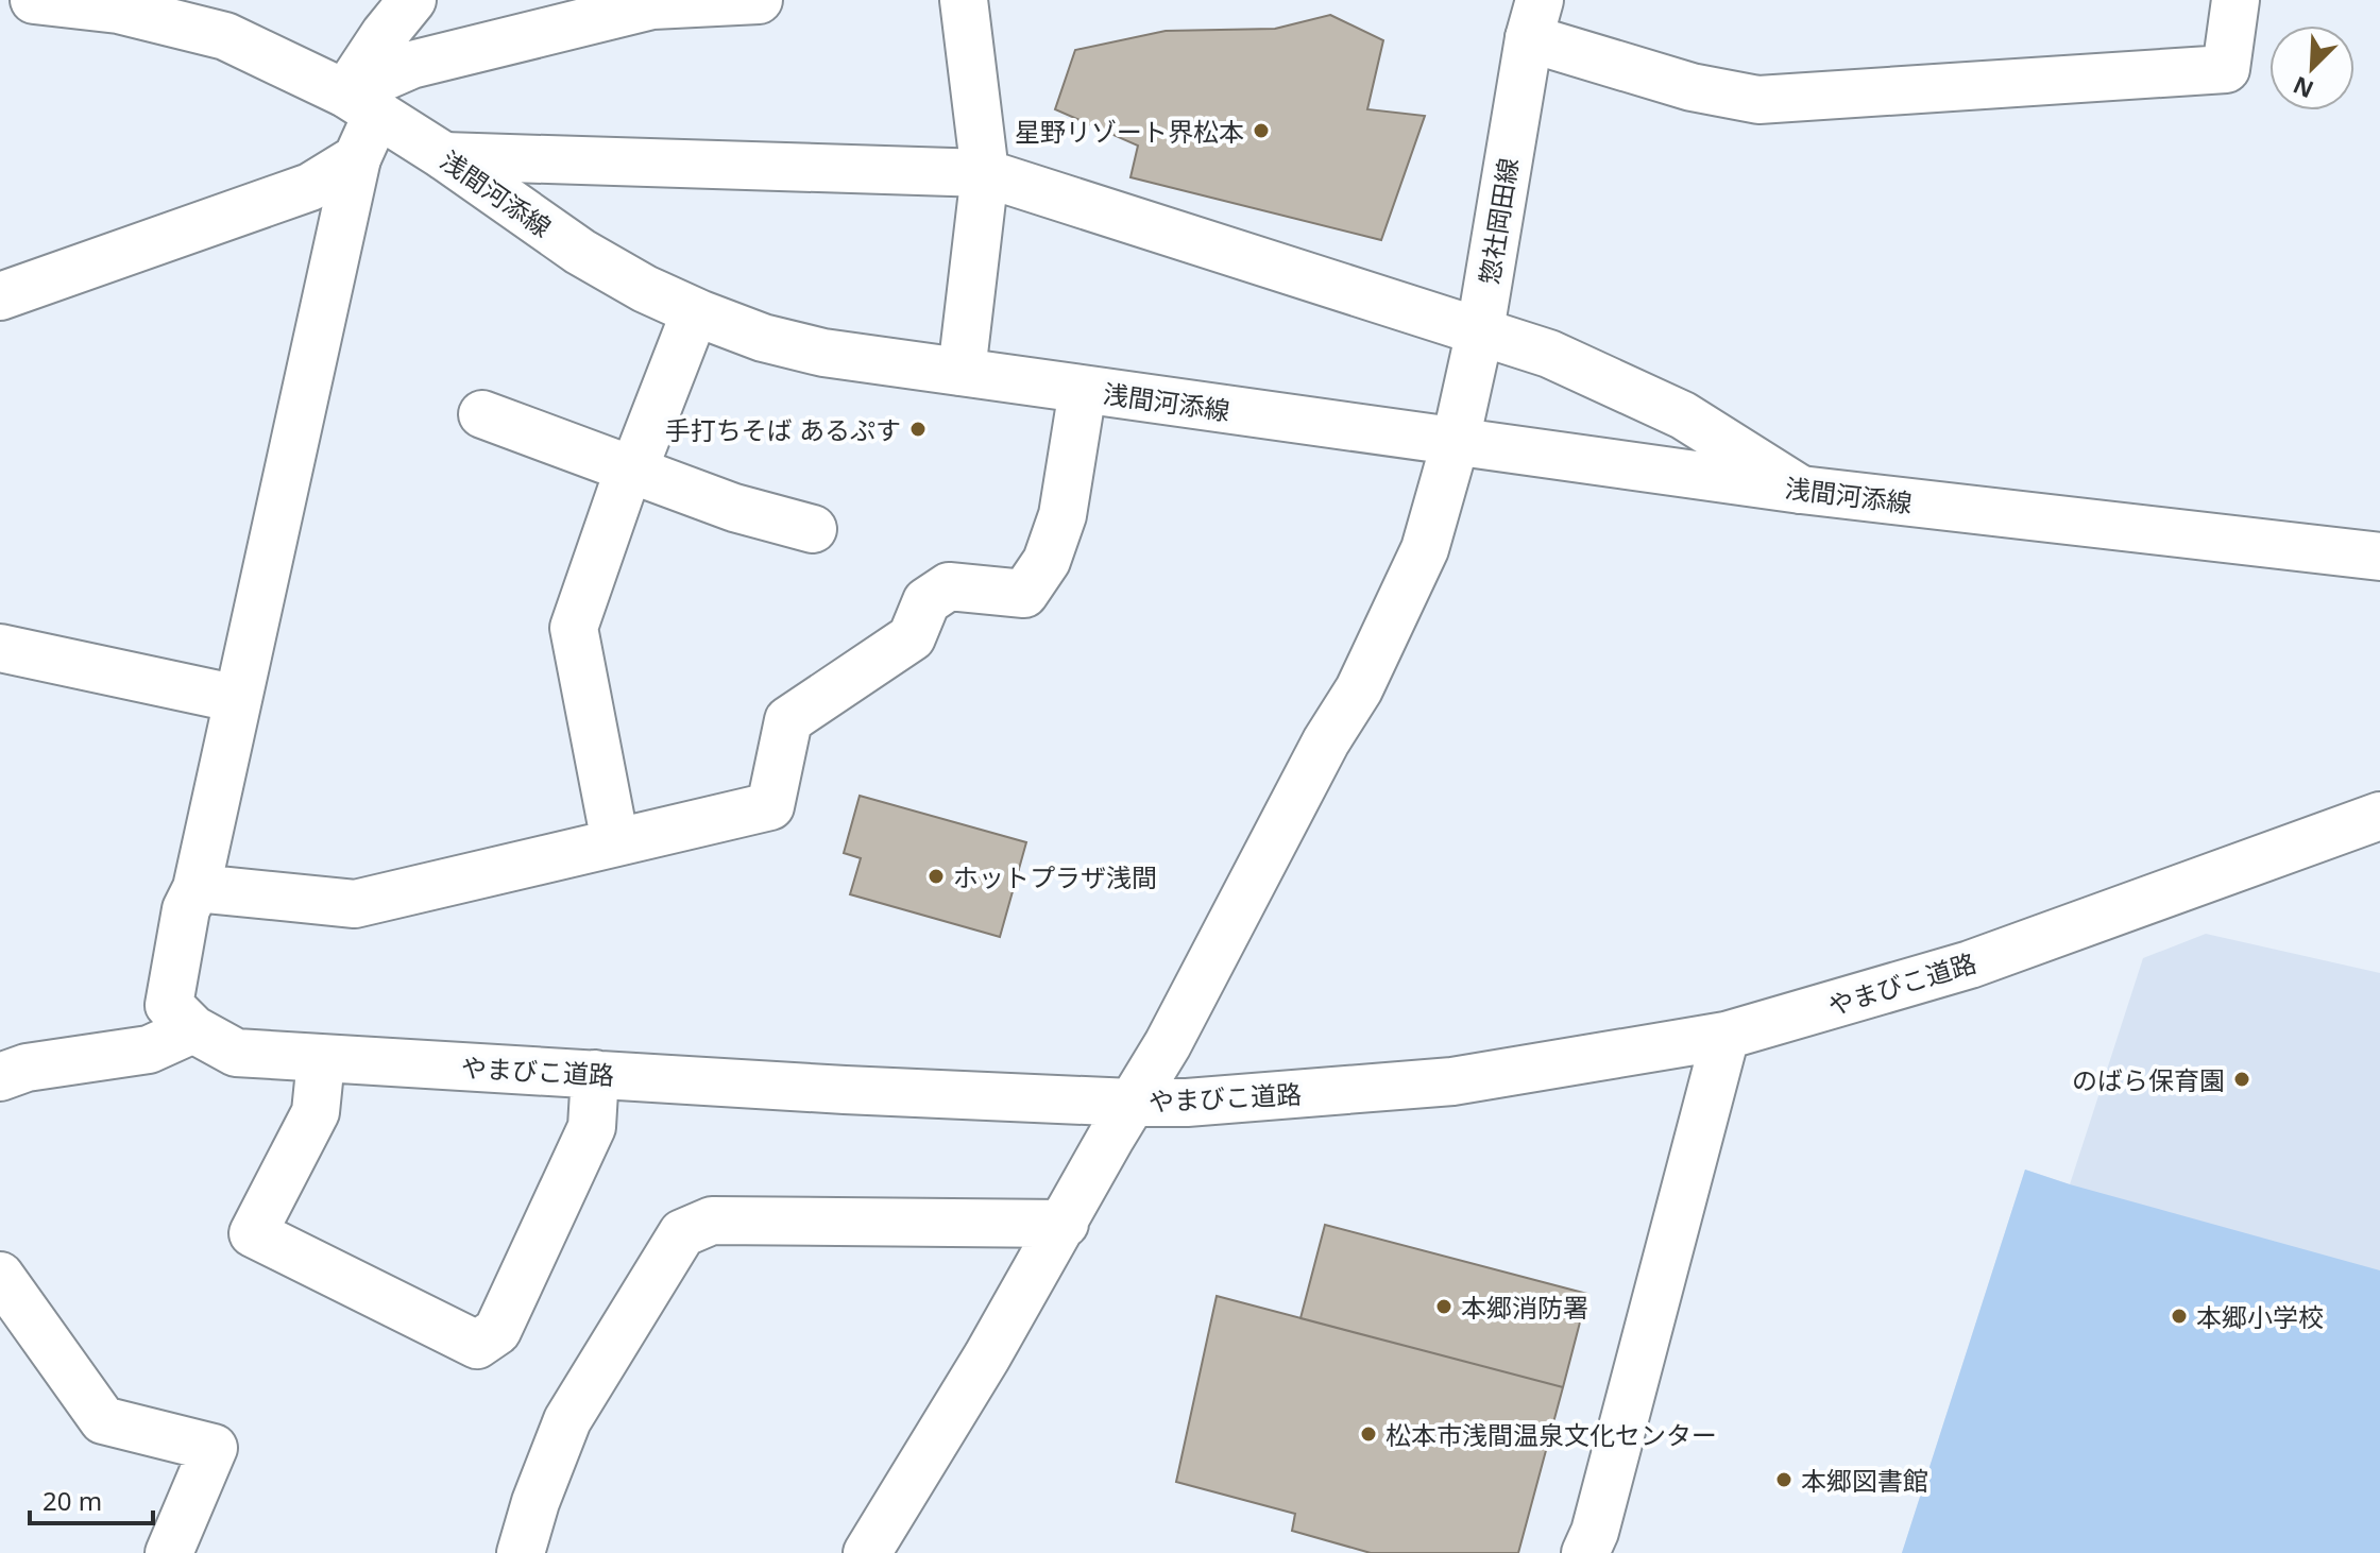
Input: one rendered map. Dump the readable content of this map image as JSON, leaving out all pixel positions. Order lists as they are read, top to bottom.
{
  "streets": {
    "street": ["浅間河添線", "惣社岡田線", "やまびこ道路"]
  },
  "crossings": [
    ["浅間河添線", "惣社岡田線"],
    ["惣社岡田線", "やまびこ道路"]
  ],
  "places": [
    "星野リゾート界松本",
    "手打ちそば あるぷす",
    "ホットプラザ浅間",
    "のばら保育園",
    "本郷消防署",
    "本郷小学校",
    "松本市浅間温泉文化センター",
    "本郷図書館"
  ],
  "scale_bar": "20 m",
  "north": "bottom left"
}
